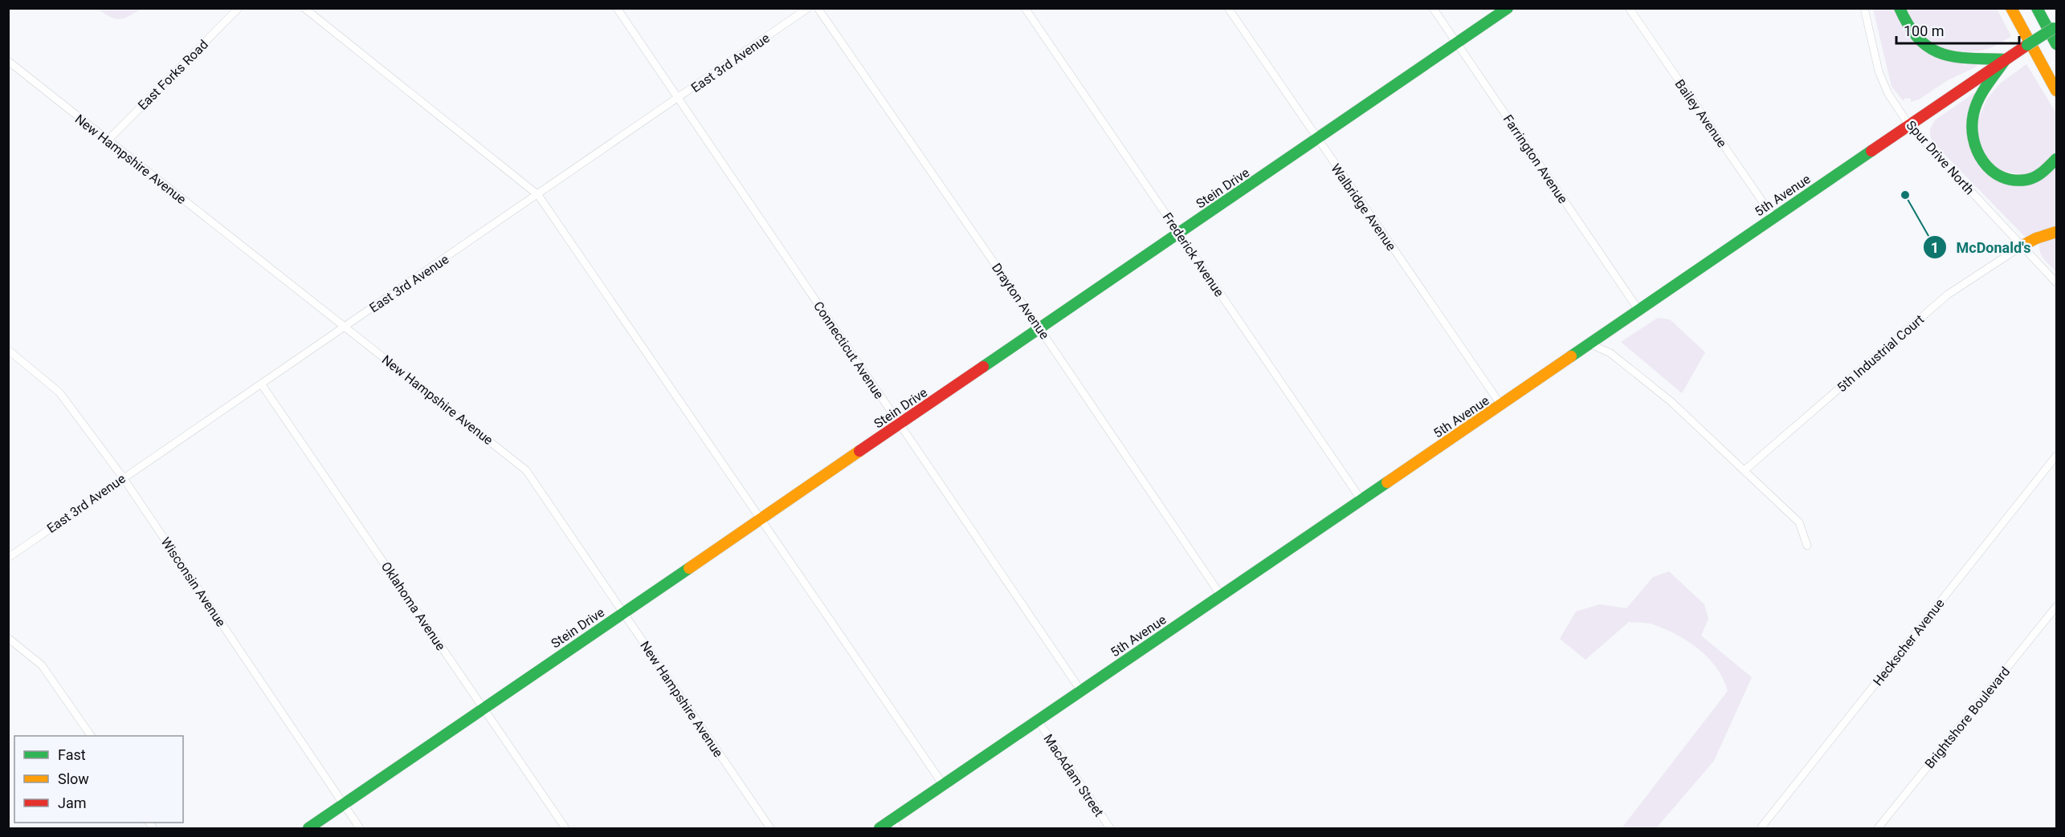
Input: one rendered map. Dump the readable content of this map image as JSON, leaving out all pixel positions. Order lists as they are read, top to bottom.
{
  "streets": {
    "main road": ["Stein Drive", "5th Avenue"],
    "street": [
      "East 3rd Avenue",
      "East Forks Road",
      "Bailey Avenue",
      "Spur Drive North",
      "New Hampshire Avenue",
      "Farrington Avenue",
      "Walbridge Avenue",
      "Frederick Avenue",
      "Drayton Avenue",
      "Connecticut Avenue",
      "5th Industrial Court",
      "Wisconsin Avenue",
      "Oklahoma Avenue",
      "Heckscher Avenue",
      "Brightshore Boulevard",
      "MacAdam Street"
    ]
  },
  "crossings": [
    ["East 3rd Avenue", "New Hampshire Avenue"],
    ["East 3rd Avenue", "Connecticut Avenue"],
    ["East 3rd Avenue", "Wisconsin Avenue"],
    ["East 3rd Avenue", "Oklahoma Avenue"],
    ["East Forks Road", "New Hampshire Avenue"],
    ["Bailey Avenue", "5th Avenue"],
    ["Spur Drive North", "5th Avenue"],
    ["Spur Drive North", "5th Industrial Court"],
    ["New Hampshire Avenue", "Stein Drive"],
    ["Farrington Avenue", "Stein Drive"],
    ["Farrington Avenue", "5th Avenue"],
    ["Stein Drive", "Walbridge Avenue"],
    ["Stein Drive", "Frederick Avenue"],
    ["Stein Drive", "Drayton Avenue"],
    ["Stein Drive", "Connecticut Avenue"],
    ["Stein Drive", "Wisconsin Avenue"],
    ["Stein Drive", "Oklahoma Avenue"],
    ["5th Avenue", "Walbridge Avenue"],
    ["5th Avenue", "Frederick Avenue"],
    ["5th Avenue", "Drayton Avenue"],
    ["5th Avenue", "Connecticut Avenue"],
    ["5th Avenue", "MacAdam Street"]
  ],
  "places": ["McDonald's"],
  "legend": ["Fast", "Slow", "Jam"],
  "scale_bar": "100 m"
}
